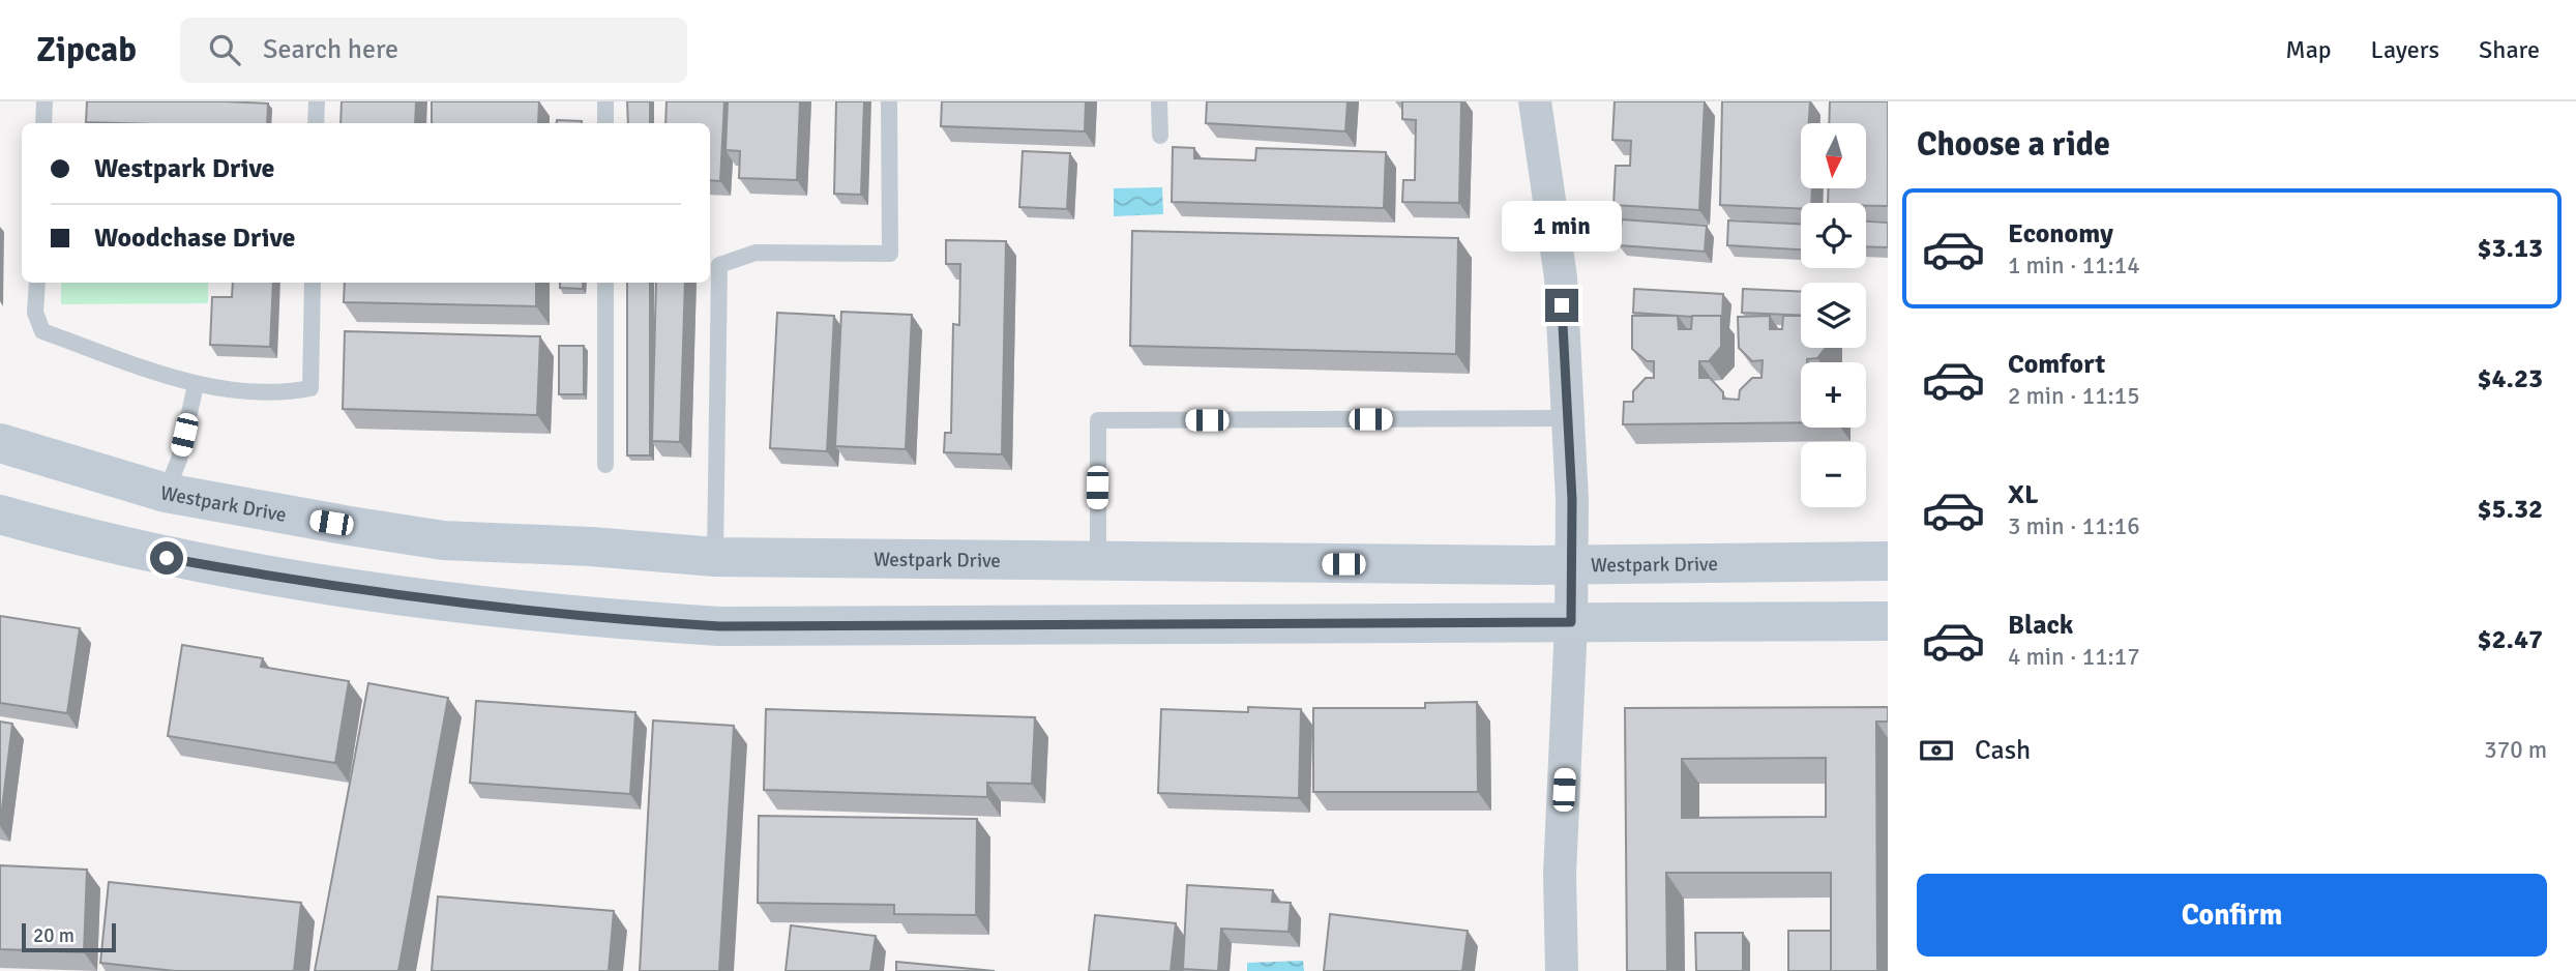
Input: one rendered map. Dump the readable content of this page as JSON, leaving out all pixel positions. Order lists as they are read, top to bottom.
{
  "streets": {
    "main road": ["Westpark Drive"]
  },
  "scale_bar": "20 m",
  "north": "bottom",
  "page": {
    "header": "Zipcab",
    "search": "Search here",
    "nav": ["Map", "Layers", "Share"],
    "heading": "Choose a ride",
    "map_buttons": ["+", "−"],
    "banner": ["Westpark Drive", "Woodchase Drive"],
    "list": [
      {
        "name": "Economy",
        "note": "1 min · 11:14",
        "value": "$3.13"
      },
      {
        "name": "Comfort",
        "note": "2 min · 11:15",
        "value": "$4.23"
      },
      {
        "name": "XL",
        "note": "3 min · 11:16",
        "value": "$5.32"
      },
      {
        "name": "Black",
        "note": "4 min · 11:17",
        "value": "$2.47"
      }
    ],
    "bubble": "1 min",
    "pay": ["Cash", "370 m"],
    "buttons": "Confirm",
    "scale": "20 m"
  }
}
